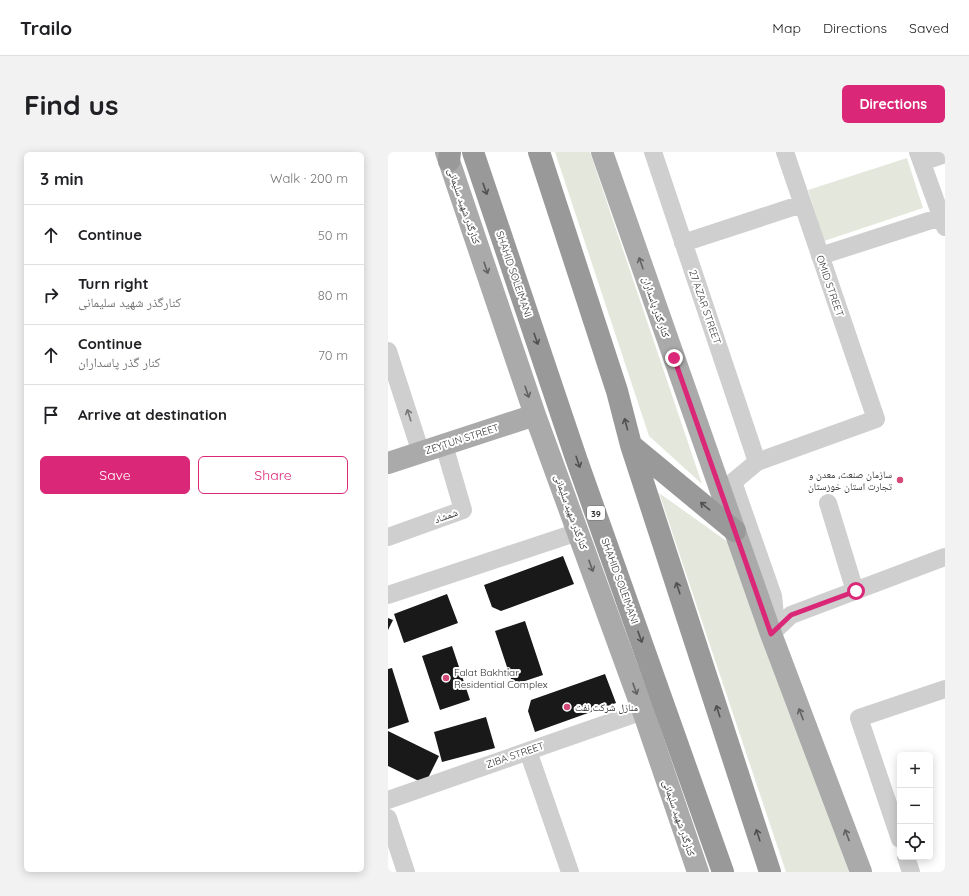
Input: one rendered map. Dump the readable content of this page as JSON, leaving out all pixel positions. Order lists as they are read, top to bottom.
{
  "streets": {
    "highway": ["SHAHID SOLEIMANI", "39"],
    "main road": ["کنارگذر شهید سلیمانی", "کنار گذر پاسداران", "ZEYTUN STREET"],
    "street": [
      "OMID STREET",
      "27 AZAR STREET",
      "شمشاد",
      "ZIBA STREET"
    ]
  },
  "crossings": [
    ["کنارگذر شهید سلیمانی", "ZEYTUN STREET"],
    ["کنارگذر شهید سلیمانی", "ZIBA STREET"],
    ["OMID STREET", "27 AZAR STREET"],
    ["ZEYTUN STREET", "شمشاد"]
  ],
  "one_way": ["کنارگذر شهید سلیمانی", "کنار گذر پاسداران"],
  "places": ["سازمان صنعت، معدن و تجارت استان خوزستان", "Falat Bakhtiar Residential Complex", "منازل شرکت نفت"],
  "page": {
    "header": "Trailo",
    "nav": ["Map", "Directions", "Saved"],
    "buttons": [
      "Directions",
      ["Save", "Share"]
    ],
    "title": "Find us",
    "heading": ["3 min", "Walk · 200 m"],
    "list": [
      ["Continue", "50 m"],
      ["Turn right", "کنارگذر شهید سلیمانی", "80 m"],
      ["Continue", "کنار گذر پاسداران", "70 m"],
      "Arrive at destination"
    ],
    "map_buttons": ["+", "−"]
  }
}
